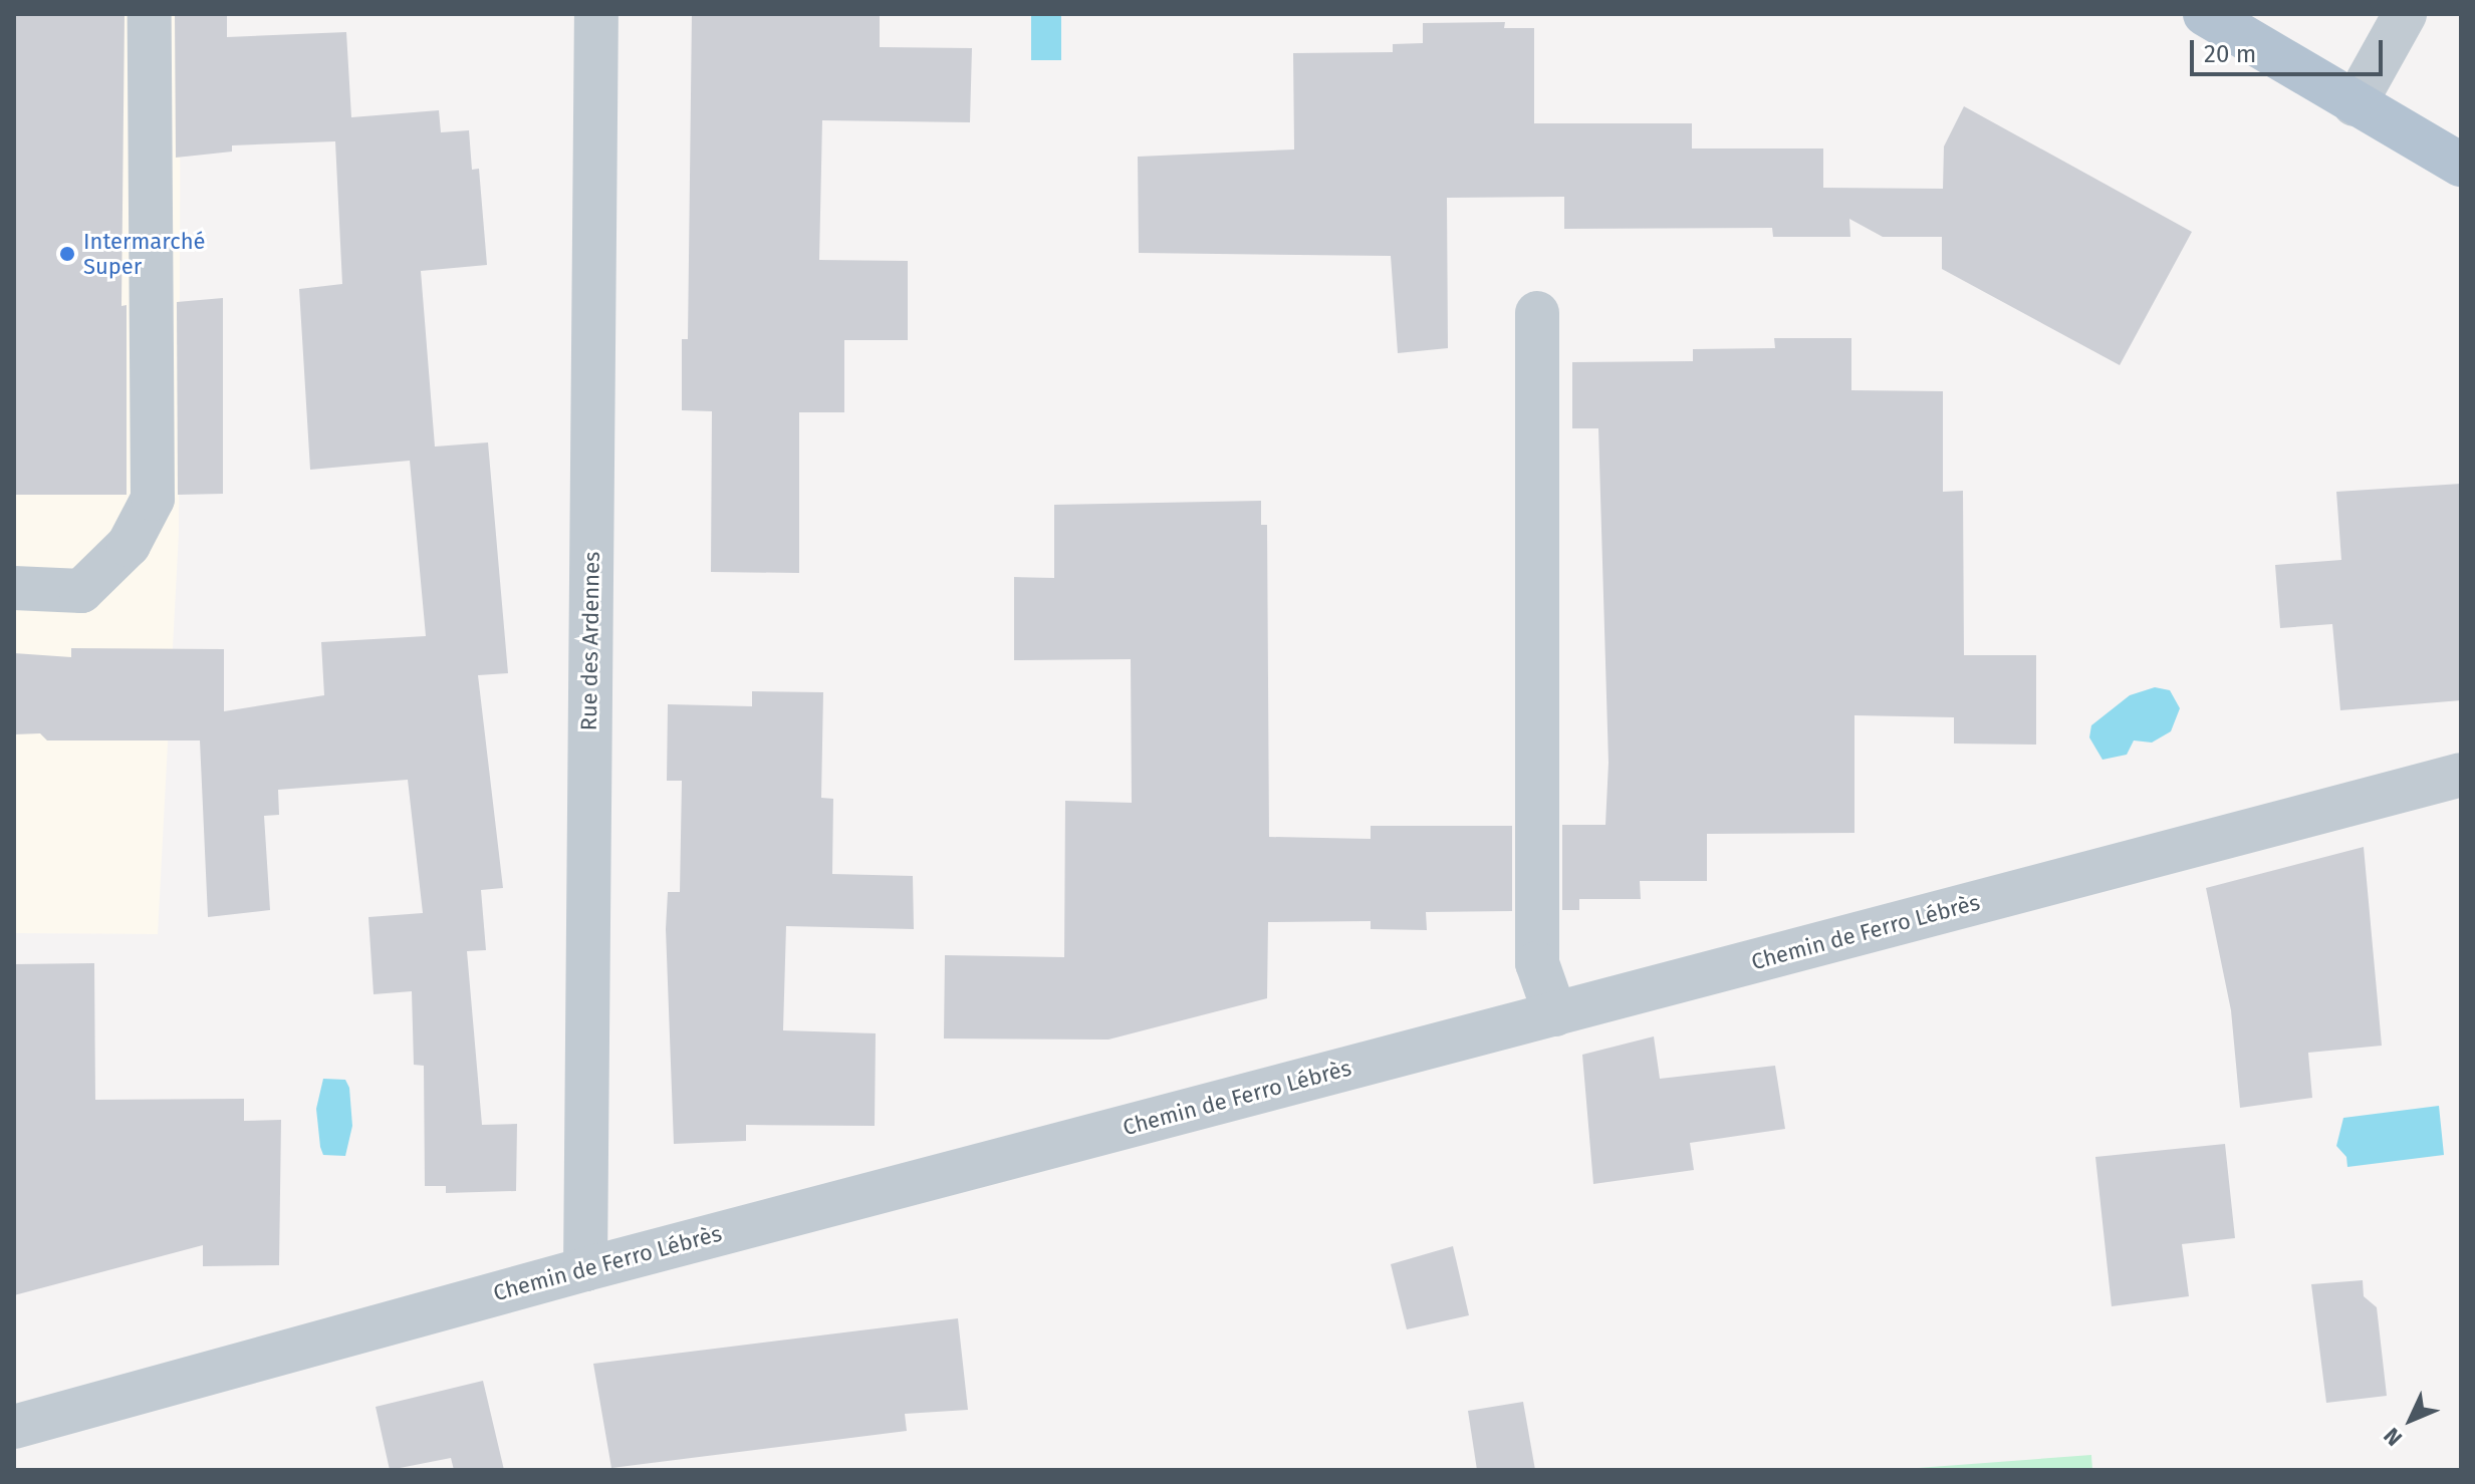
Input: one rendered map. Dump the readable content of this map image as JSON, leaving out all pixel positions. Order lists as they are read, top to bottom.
{
  "streets": {
    "street": ["Rue des Ardennes", "Chemin de Ferro Lébrès"]
  },
  "crossings": [
    ["Rue des Ardennes", "Chemin de Ferro Lébrès"]
  ],
  "places": ["Intermarché Super"],
  "scale_bar": "20 m",
  "north": "bottom left"
}
